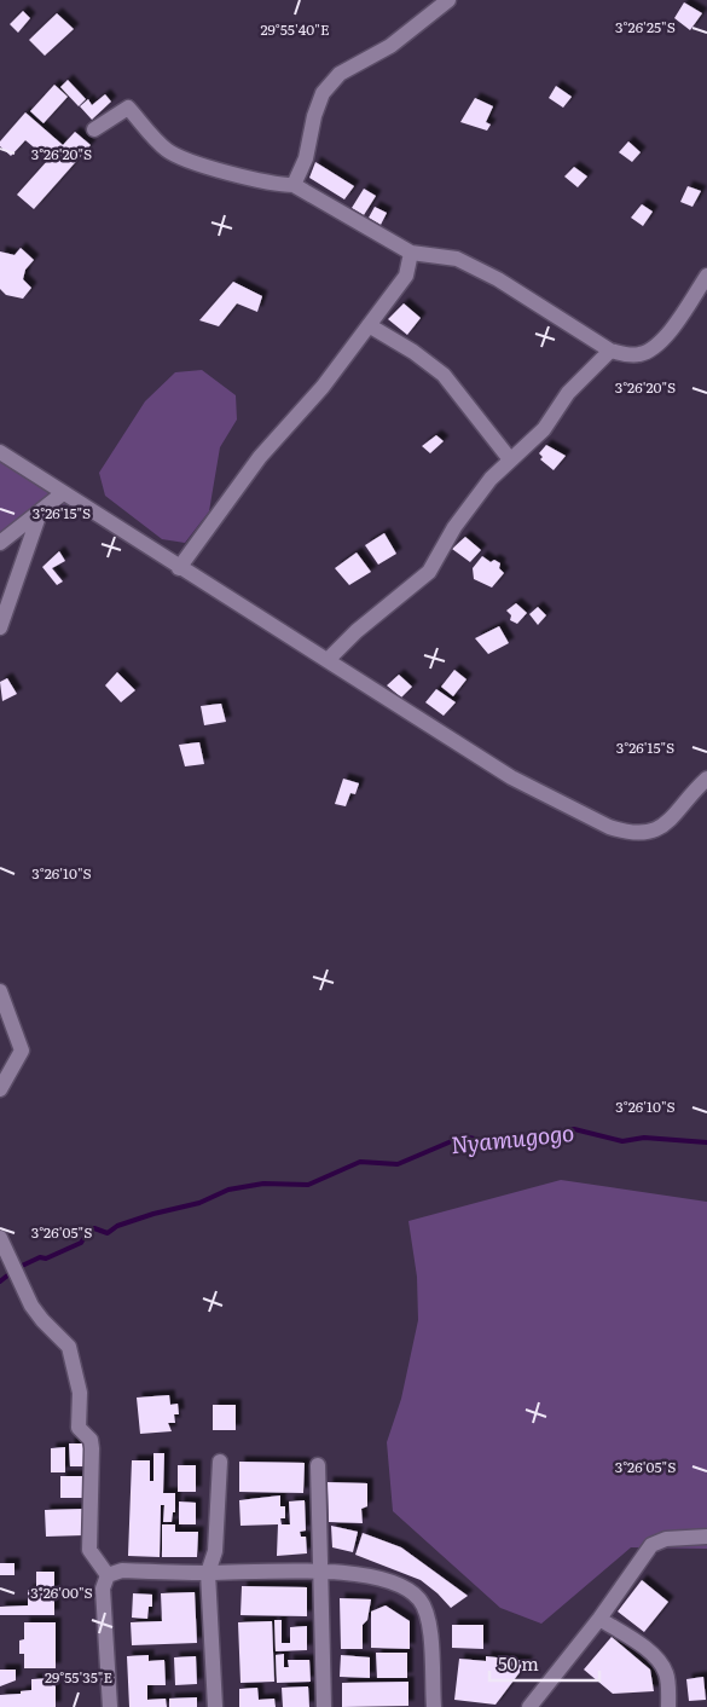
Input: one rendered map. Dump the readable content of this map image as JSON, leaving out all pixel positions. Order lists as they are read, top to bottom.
{
  "water": ["Nyamugogo"],
  "scale_bar": "50 m",
  "coordinates": [
    "3°26'25\"S",
    "29°55'40\"E",
    "3°26'20\"S",
    "3°26'15\"S",
    "3°26'10\"S",
    "3°26'05\"S",
    "3°26'00\"S",
    "29°55'35\"E"
  ]
}
